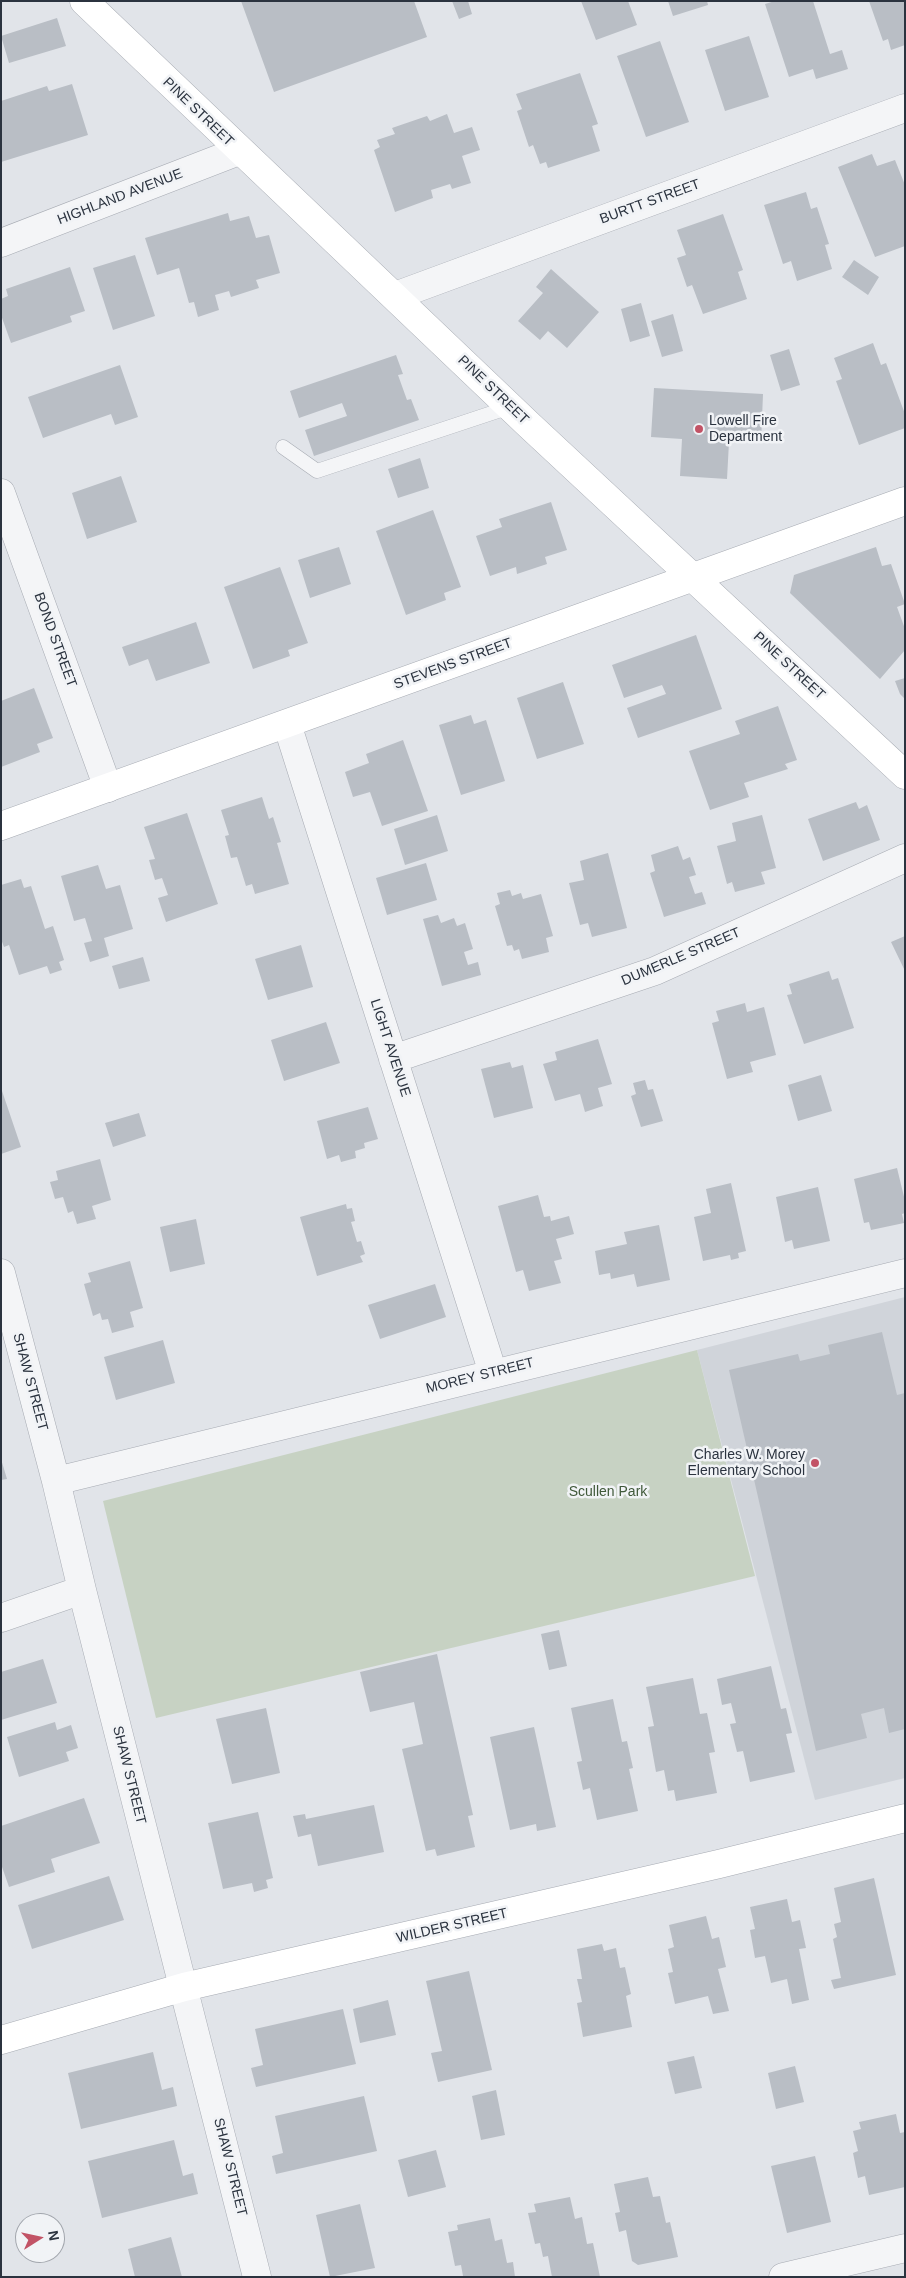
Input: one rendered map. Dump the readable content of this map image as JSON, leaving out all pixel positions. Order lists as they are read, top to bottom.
{
  "streets": {
    "street": [
      "PINE STREET",
      "HIGHLAND AVENUE",
      "BURTT STREET",
      "BOND STREET",
      "STEVENS STREET",
      "DUMERLE STREET",
      "LIGHT AVENUE",
      "MOREY STREET",
      "SHAW STREET",
      "WILDER STREET"
    ]
  },
  "crossings": [
    ["PINE STREET", "HIGHLAND AVENUE"],
    ["PINE STREET", "BURTT STREET"],
    ["PINE STREET", "STEVENS STREET"],
    ["BOND STREET", "STEVENS STREET"],
    ["STEVENS STREET", "LIGHT AVENUE"],
    ["DUMERLE STREET", "LIGHT AVENUE"],
    ["LIGHT AVENUE", "MOREY STREET"],
    ["MOREY STREET", "SHAW STREET"],
    ["SHAW STREET", "WILDER STREET"]
  ],
  "parks": ["Scullen Park"],
  "places": ["Lowell Fire Department", "Charles W. Morey Elementary School"],
  "north": "right"
}
